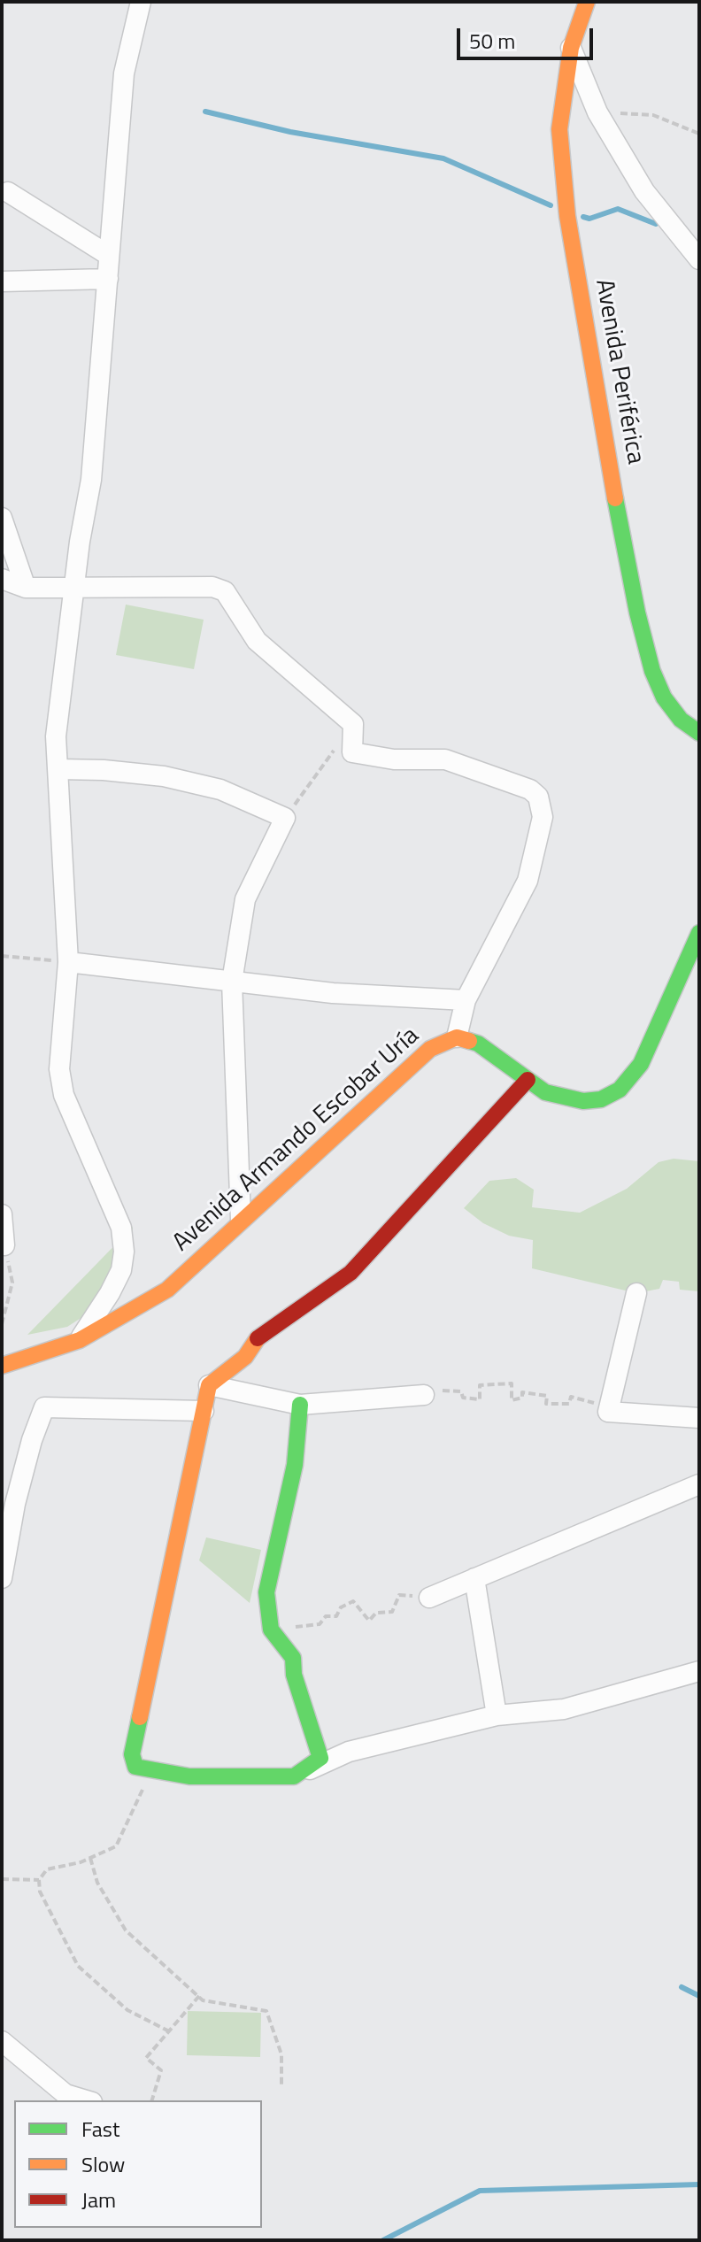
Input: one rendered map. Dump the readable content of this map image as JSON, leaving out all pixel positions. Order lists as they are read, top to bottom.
{
  "streets": {
    "main road": ["Avenida Periférica", "Avenida Armando Escobar Uría"]
  },
  "legend": ["Fast", "Slow", "Jam"],
  "scale_bar": "50 m"
}
